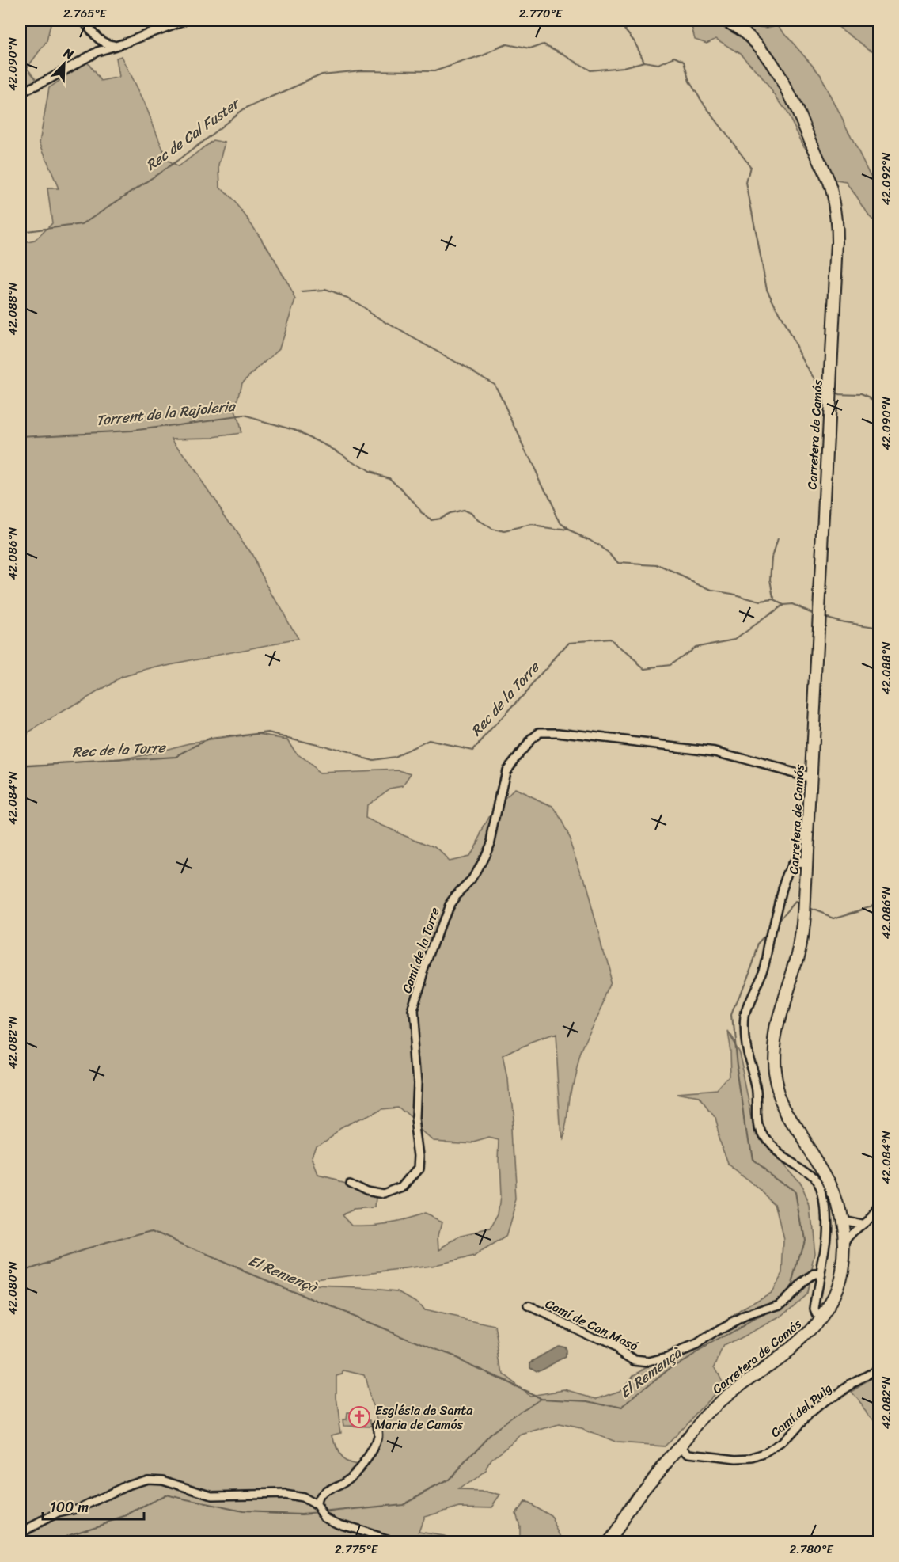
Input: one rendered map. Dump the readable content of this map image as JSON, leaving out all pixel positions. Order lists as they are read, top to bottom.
{
  "streets": {
    "street": [
      "Carretera de Camós",
      "Camí de la Torre",
      "Camí de Can Masó",
      "Camí del Puig"
    ]
  },
  "crossings": [
    ["Carretera de Camós", "Camí de la Torre"],
    ["Carretera de Camós", "Camí del Puig"]
  ],
  "water": [
    "Rec de Cal Fuster",
    "Torrent de la Rajoleria",
    "Rec de la Torre",
    "El Remençà"
  ],
  "places": {
    "church": ["Església de Santa Maria de Camós"]
  },
  "scale_bar": "100 m",
  "north": "top right",
  "coordinates": [
    "2.765°E",
    "2.770°E",
    "42.090°N",
    "42.092°N",
    "42.088°N",
    "42.086°N",
    "42.084°N",
    "42.082°N",
    "42.080°N",
    "2.775°E",
    "2.780°E"
  ]
}
